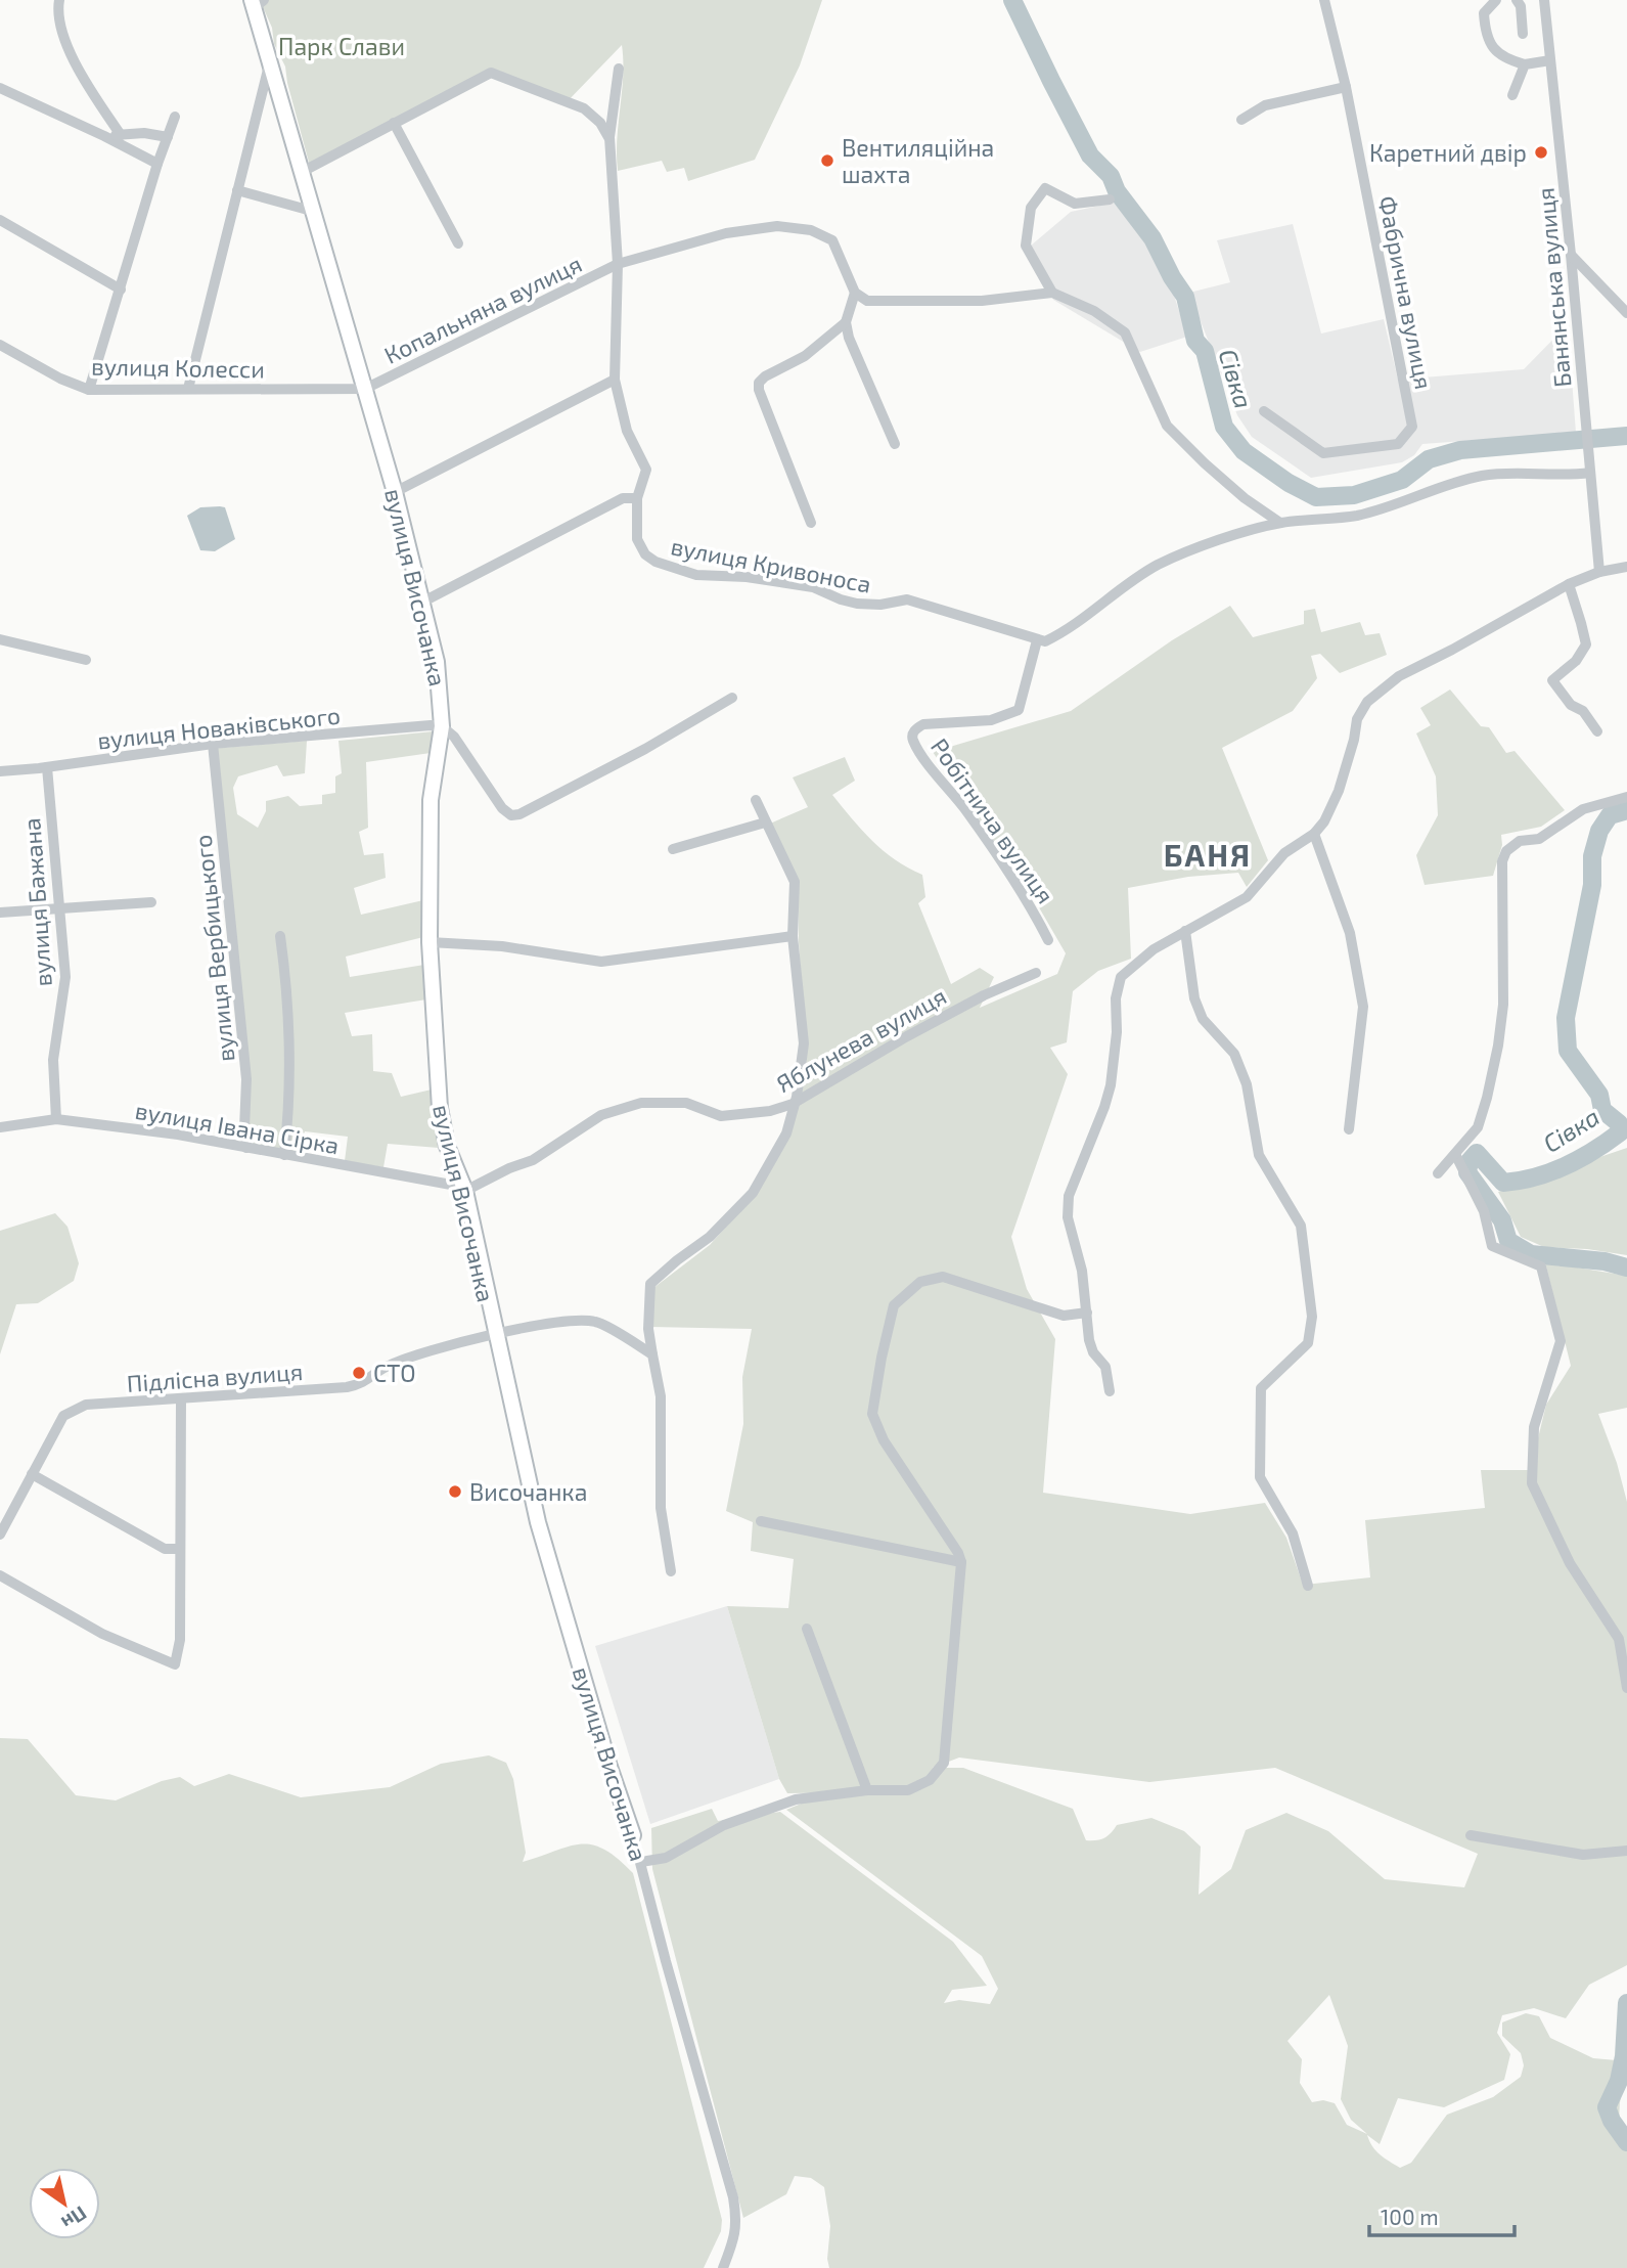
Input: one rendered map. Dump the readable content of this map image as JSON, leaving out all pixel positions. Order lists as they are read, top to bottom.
{
  "streets": {
    "street": [
      "Банянська вулиця",
      "Фабрична вулиця",
      "Копальняна вулиця",
      "вулиця Колесси",
      "вулиця Кривоноса",
      "вулиця Височанка",
      "вулиця Новаківського",
      "Робітнича вулиця",
      "вулиця Бажана",
      "вулиця Вербицького",
      "Яблунева вулиця",
      "вулиця Івана Сірка",
      "Підлісна вулиця"
    ]
  },
  "crossings": [
    ["Копальняна вулиця", "вулиця Колесси"],
    ["Копальняна вулиця", "вулиця Кривоноса"],
    ["Копальняна вулиця", "вулиця Височанка"],
    ["вулиця Колесси", "вулиця Височанка"],
    ["вулиця Кривоноса", "Робітнича вулиця"],
    ["вулиця Височанка", "вулиця Новаківського"],
    ["вулиця Височанка", "Яблунева вулиця"],
    ["вулиця Височанка", "вулиця Івана Сірка"],
    ["вулиця Височанка", "Підлісна вулиця"],
    ["вулиця Новаківського", "вулиця Бажана"],
    ["вулиця Новаківського", "вулиця Вербицького"],
    ["вулиця Бажана", "вулиця Івана Сірка"],
    ["вулиця Вербицького", "вулиця Івана Сірка"],
    ["Яблунева вулиця", "вулиця Івана Сірка"]
  ],
  "districts": ["БАНЯ"],
  "water": ["Сівка"],
  "parks": ["Парк Слави"],
  "places": [
    "Каретний двір",
    "Вентиляційна шахта",
    "СТО",
    "Височанка"
  ],
  "scale_bar": "100 m",
  "north": "bottom right"
}
